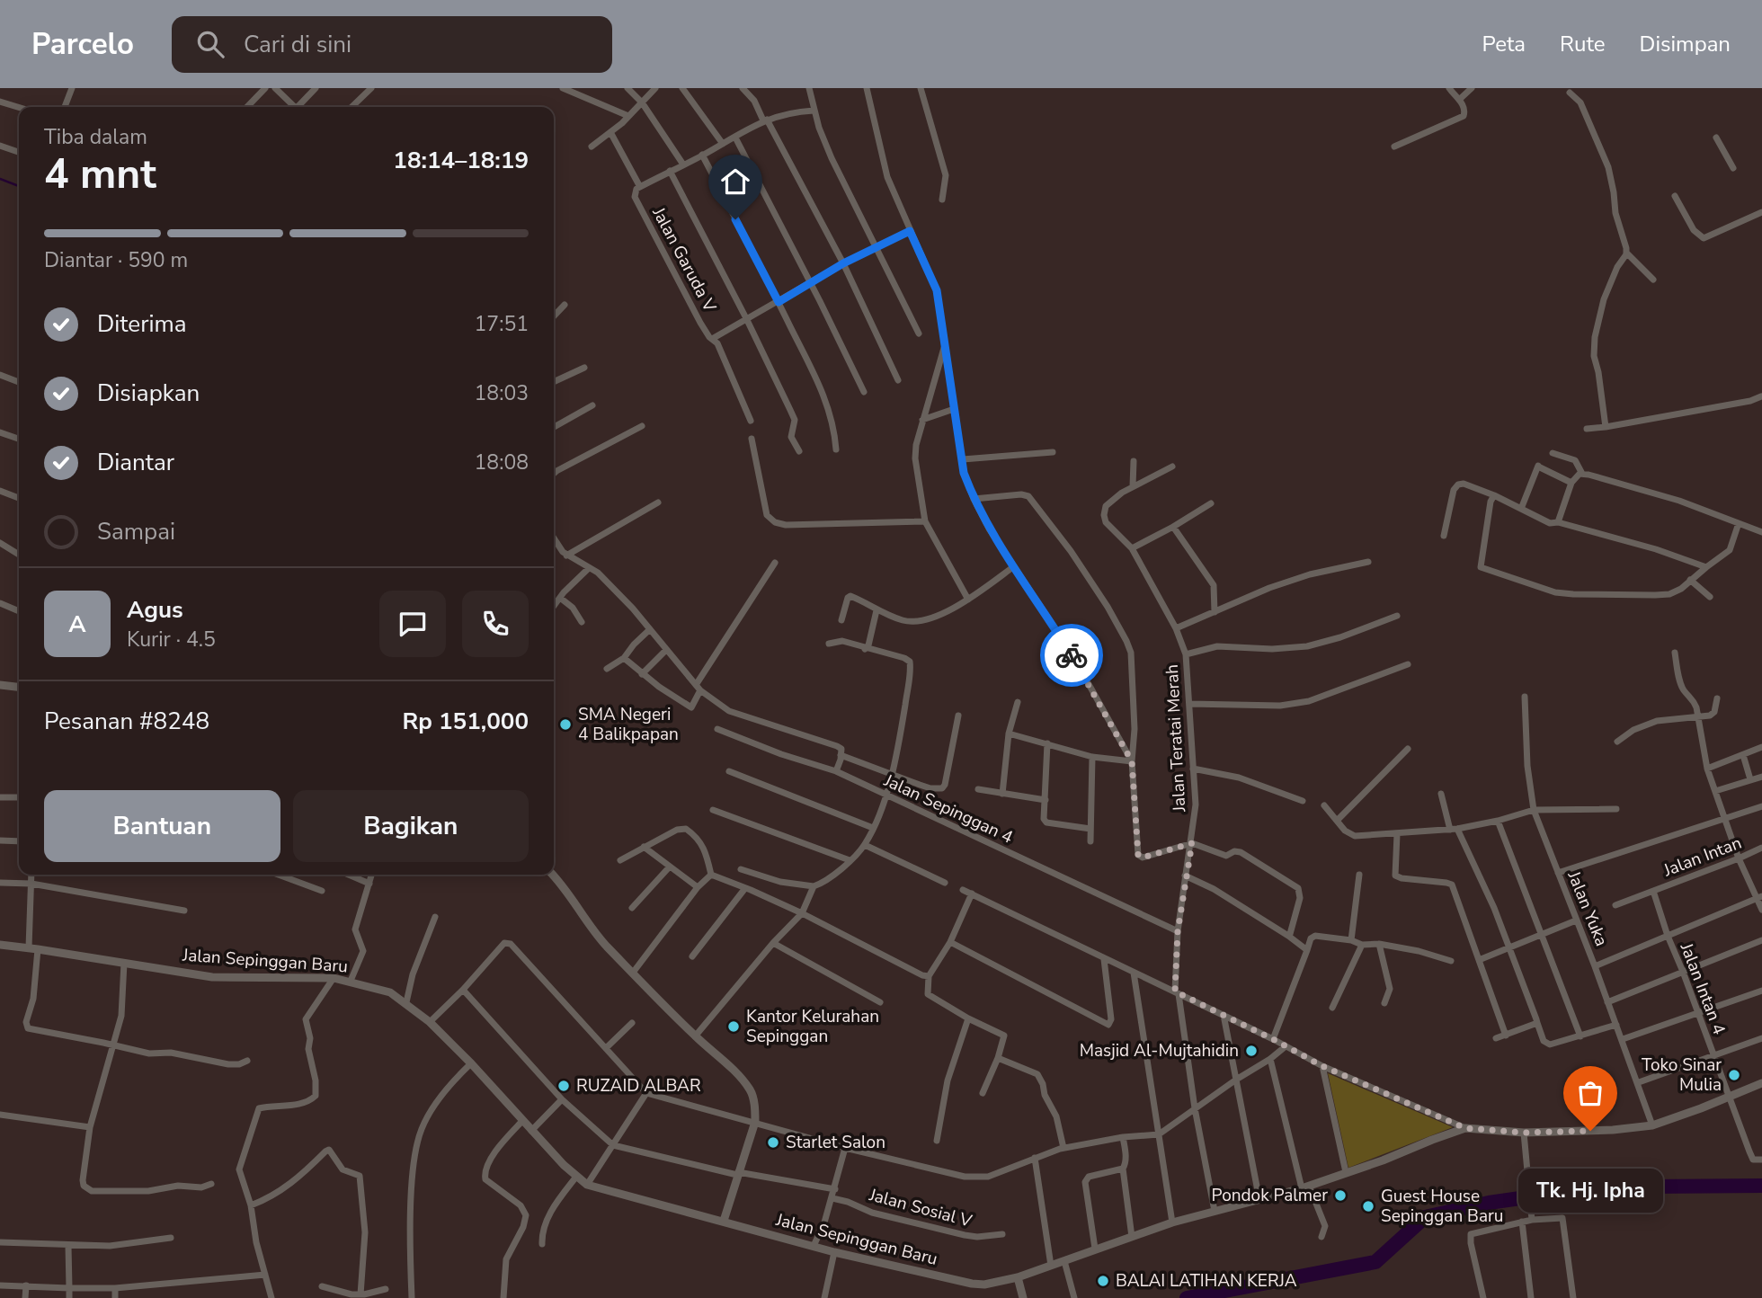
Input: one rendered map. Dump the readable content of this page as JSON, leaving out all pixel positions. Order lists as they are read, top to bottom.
{
  "streets": {
    "street": [
      "Jalan Garuda V",
      "Jalan Teratai Merah",
      "Jalan Sepinggan 4",
      "Jalan Intan",
      "Jalan Yuka",
      "Jalan Sepinggan Baru",
      "Jalan Intan 4",
      "Jalan Sosial V"
    ]
  },
  "crossings": [
    ["Jalan Teratai Merah", "Jalan Sepinggan 4"],
    ["Jalan Teratai Merah", "Jalan Sepinggan Baru"],
    ["Jalan Intan", "Jalan Intan 4"],
    ["Jalan Yuka", "Jalan Sepinggan Baru"],
    ["Jalan Sepinggan Baru", "Jalan Intan 4"]
  ],
  "places": [
    "SMA Negeri 4 Balikpapan",
    "Kantor Kelurahan Sepinggan",
    "Masjid Al-Mujtahidin",
    "Toko Sinar Mulia",
    "RUZAID ALBAR",
    "Tk. Hj. Ipha",
    "Starlet Salon",
    "Pondok Palmer",
    "Guest House Sepinggan Baru",
    "BALAI LATIHAN KERJA"
  ],
  "page": {
    "header": "Parcelo",
    "search": "Cari di sini",
    "nav": ["Peta", "Rute", "Disimpan"],
    "heading": ["4 mnt", "Tiba dalam", "18:14–18:19"],
    "panel": [
      "Agus",
      "Kurir · 4.5",
      "Pesanan #8248",
      "Rp 151,000"
    ],
    "bar": "Diantar · 590 m",
    "list": [
      ["Diterima", "17:51"],
      ["Disiapkan", "18:03"],
      ["Diantar", "18:08"],
      "Sampai"
    ],
    "round": "A",
    "buttons": ["Bantuan", "Bagikan"],
    "bubble": "Tk. Hj. Ipha"
  }
}
